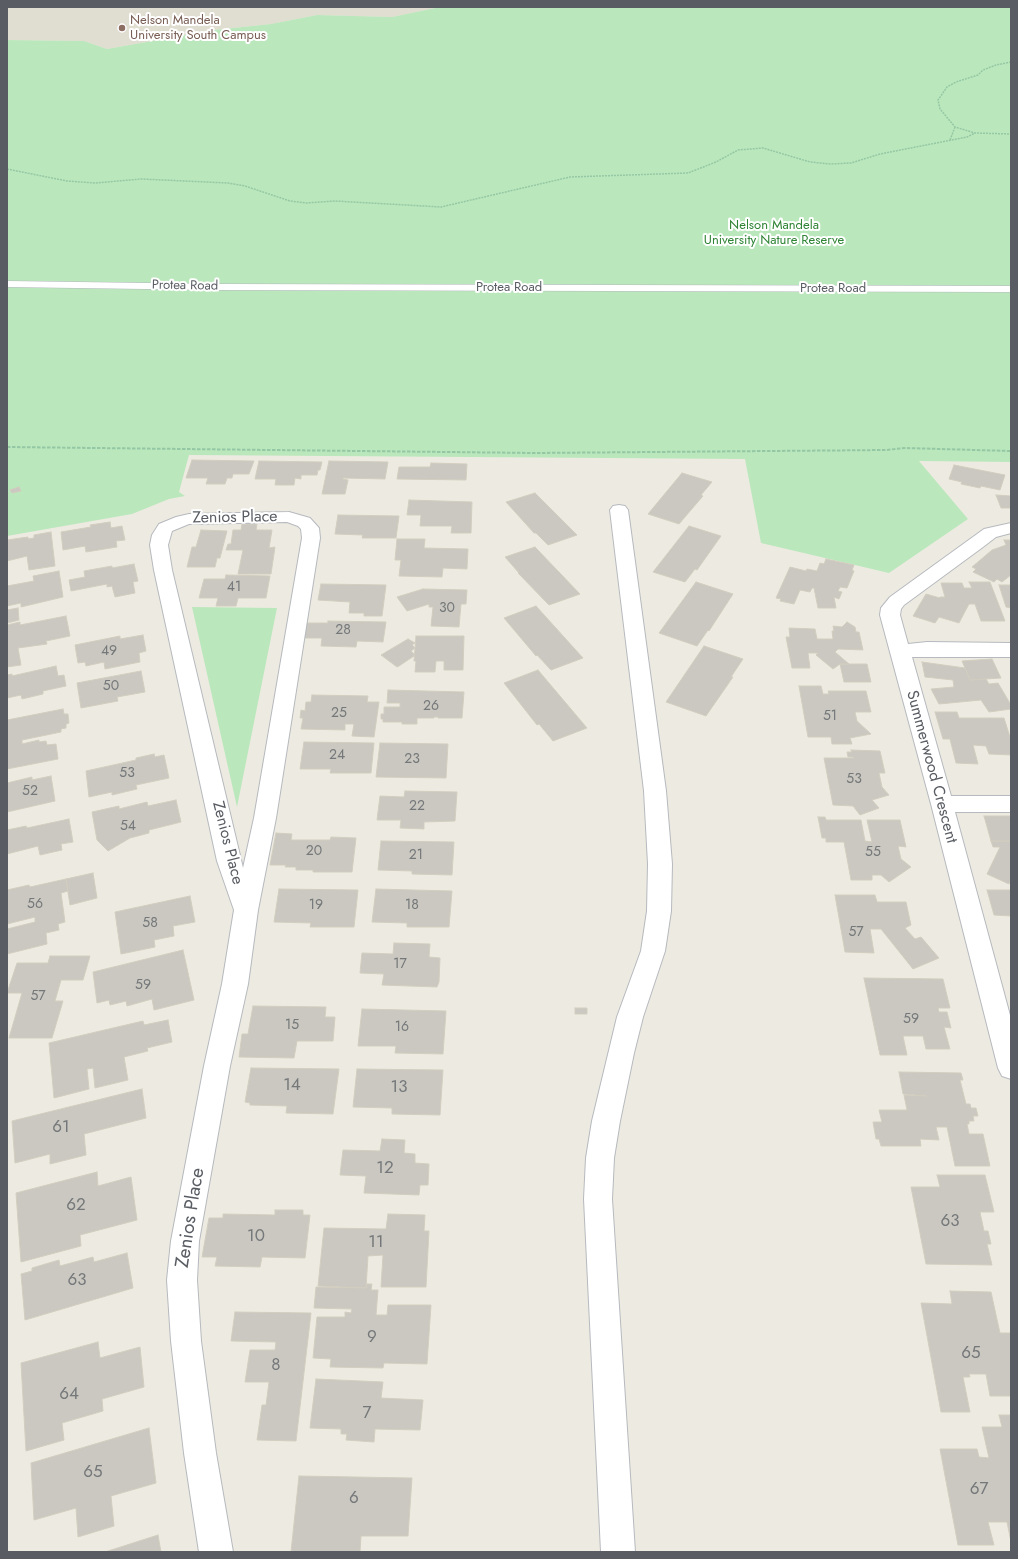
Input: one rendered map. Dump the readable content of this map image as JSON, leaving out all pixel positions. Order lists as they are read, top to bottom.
{
  "streets": {
    "street": ["Zenios Place", "Summerwood Crescent"],
    "lane": ["Protea Road"]
  },
  "parks": ["Nelson Mandela University Nature Reserve"],
  "places": ["Nelson Mandela University South Campus"],
  "house_numbers": [
    "41",
    "30",
    "28",
    "49",
    "50",
    "26",
    "25",
    "51",
    "24",
    "23",
    "53",
    "53",
    "52",
    "22",
    "54",
    "20",
    "55",
    "21",
    "56",
    "19",
    "18",
    "58",
    "57",
    "17",
    "59",
    "57",
    "59",
    "15",
    "16",
    "14",
    "13",
    "61",
    "12",
    "62",
    "63",
    "10",
    "11",
    "63",
    "9",
    "65",
    "8",
    "64",
    "7",
    "65",
    "67",
    "6"
  ]
}
